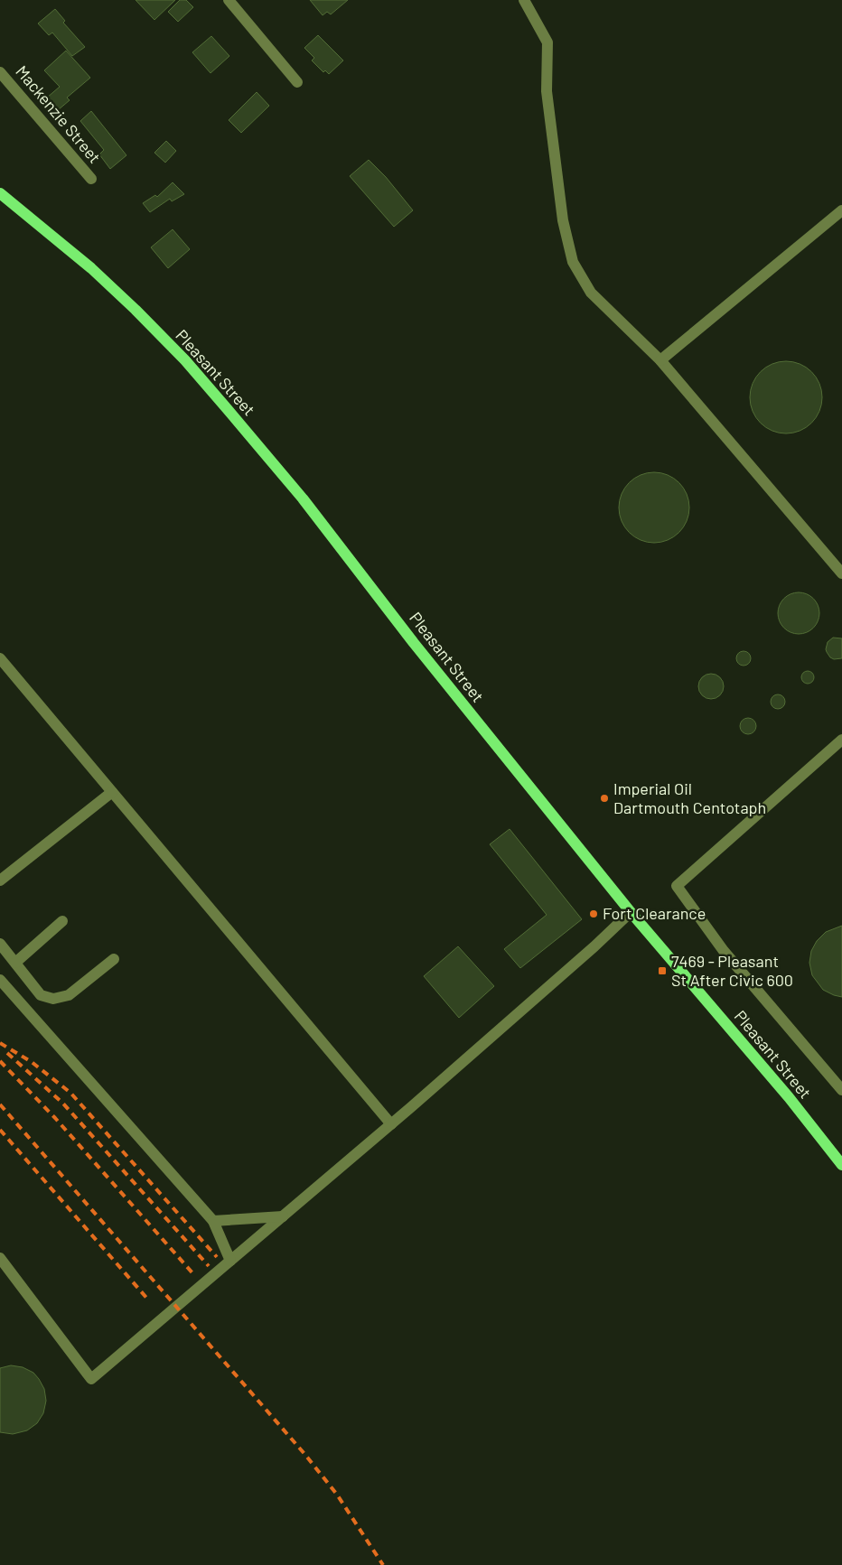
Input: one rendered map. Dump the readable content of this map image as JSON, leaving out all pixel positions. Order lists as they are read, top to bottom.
{
  "streets": {
    "main road": ["Pleasant Street"],
    "street": ["Mackenzie Street"]
  },
  "places": {
    "other": ["Imperial Oil Dartmouth Centotaph", "Fort Clearance"],
    "transit": ["7469 - Pleasant St After Civic 600"]
  }
}
